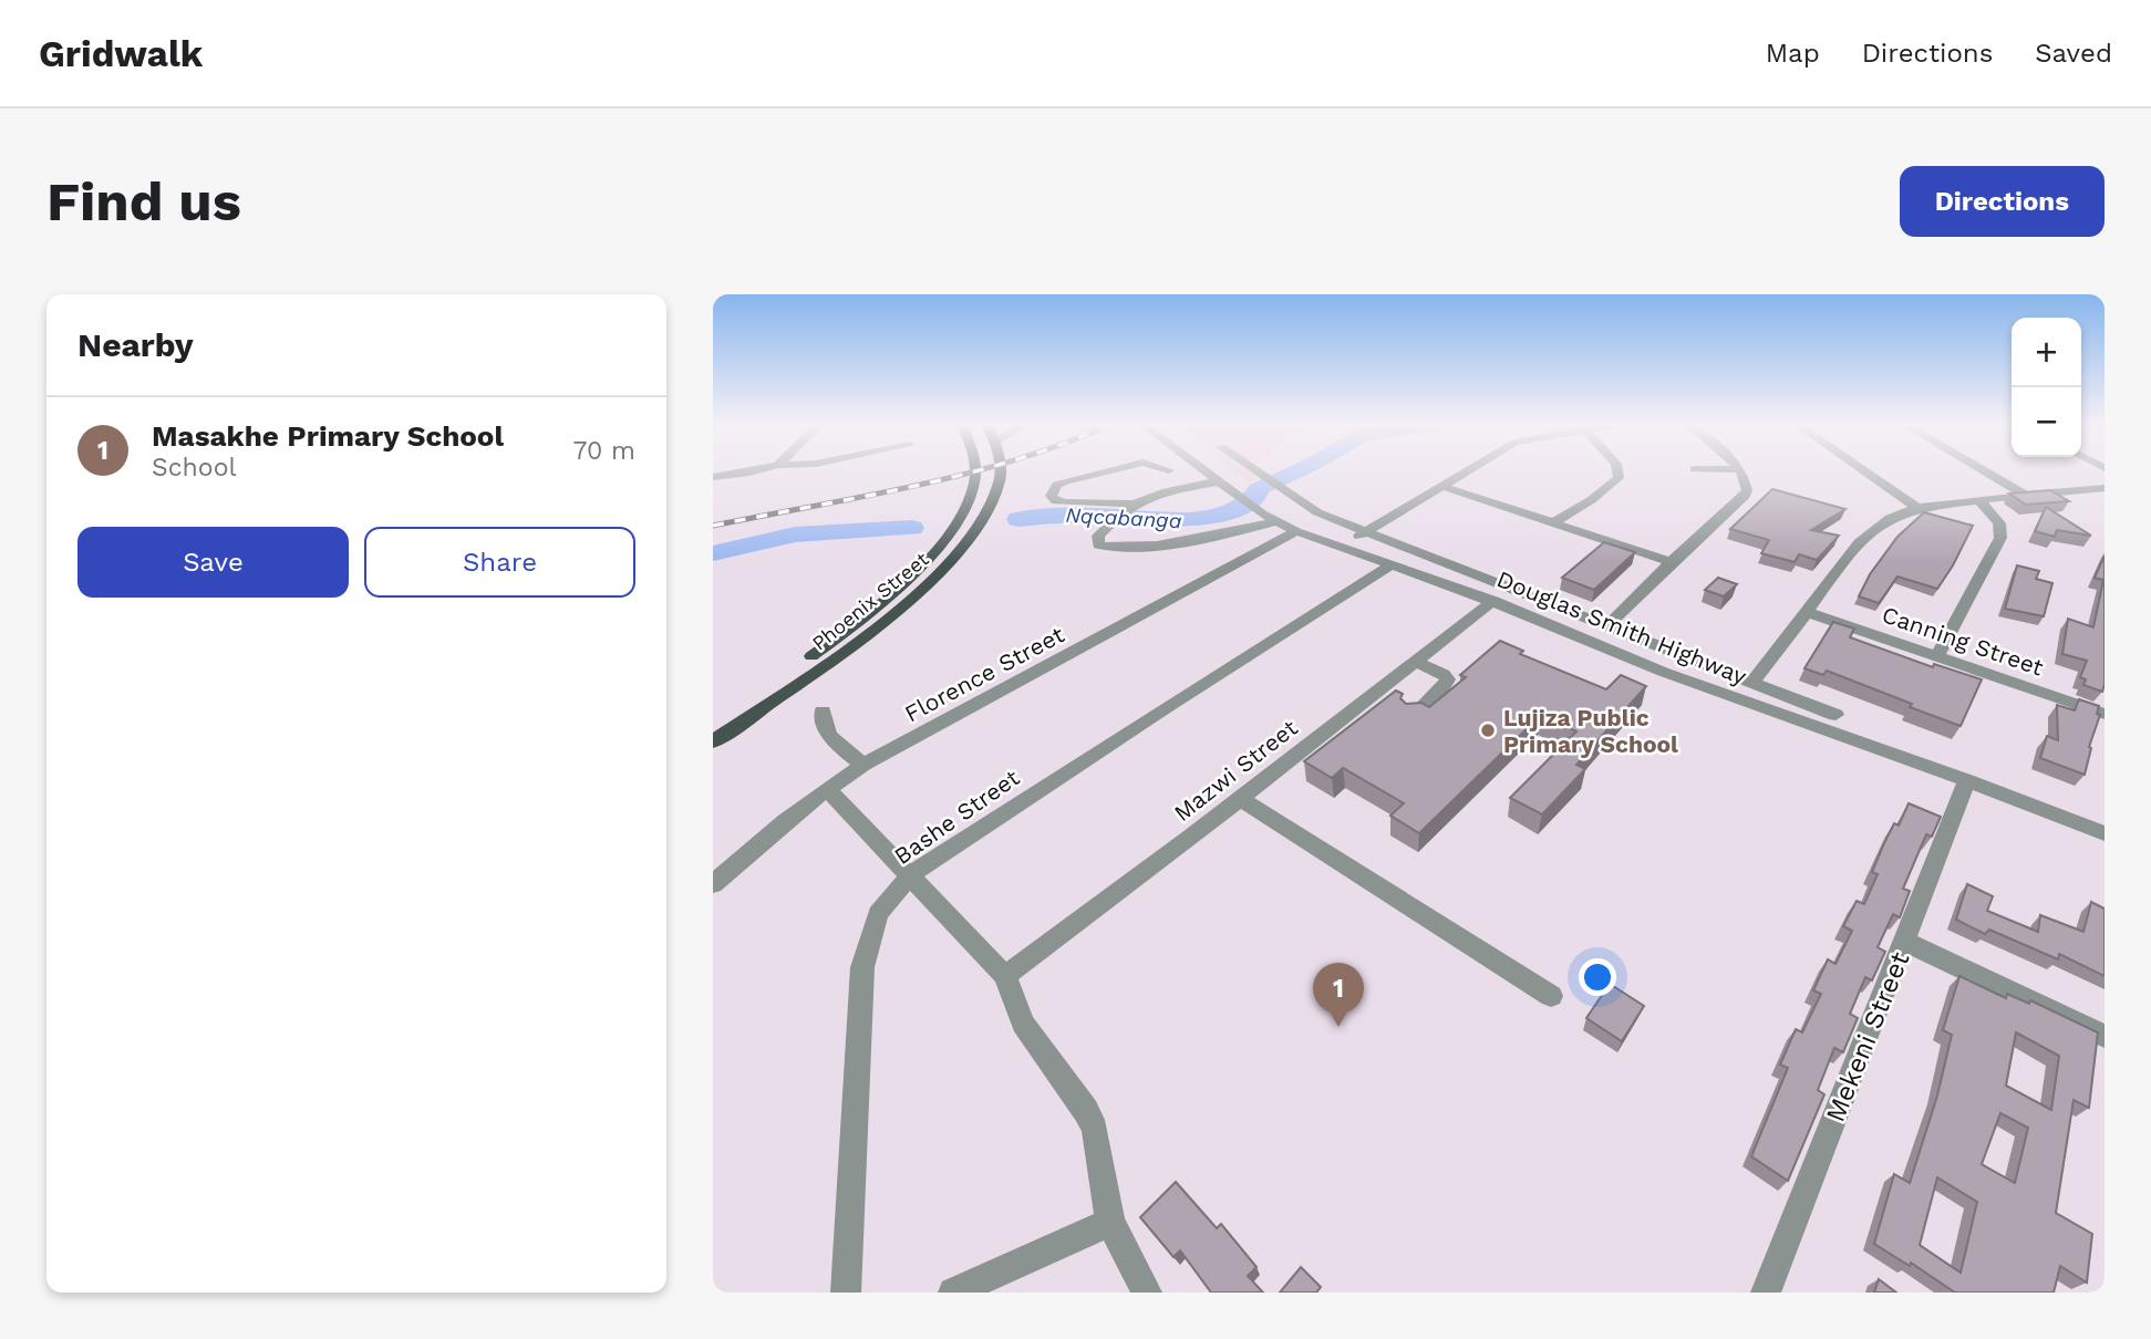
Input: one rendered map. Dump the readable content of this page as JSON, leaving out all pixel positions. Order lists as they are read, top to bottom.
{
  "streets": {
    "main road": ["Phoenix Street"],
    "street": [
      "Douglas Smith Highway",
      "Canning Street",
      "Florence Street",
      "Mazwi Street",
      "Bashe Street",
      "Mekeni Street"
    ]
  },
  "crossings": [
    ["Douglas Smith Highway", "Florence Street"],
    ["Douglas Smith Highway", "Mazwi Street"],
    ["Douglas Smith Highway", "Bashe Street"],
    ["Douglas Smith Highway", "Mekeni Street"]
  ],
  "water": ["Nqcabanga"],
  "places": ["Lujiza Public Primary School"],
  "page": {
    "header": "Gridwalk",
    "nav": ["Map", "Directions", "Saved"],
    "buttons": [
      "Directions",
      ["Save", "Share"]
    ],
    "title": "Find us",
    "heading": "Nearby",
    "map_buttons": ["+", "−"],
    "list": [
      {
        "mark": "1",
        "name": "Masakhe Primary School",
        "note": "School",
        "value": "70 m"
      }
    ],
    "pins": "1"
  }
}
